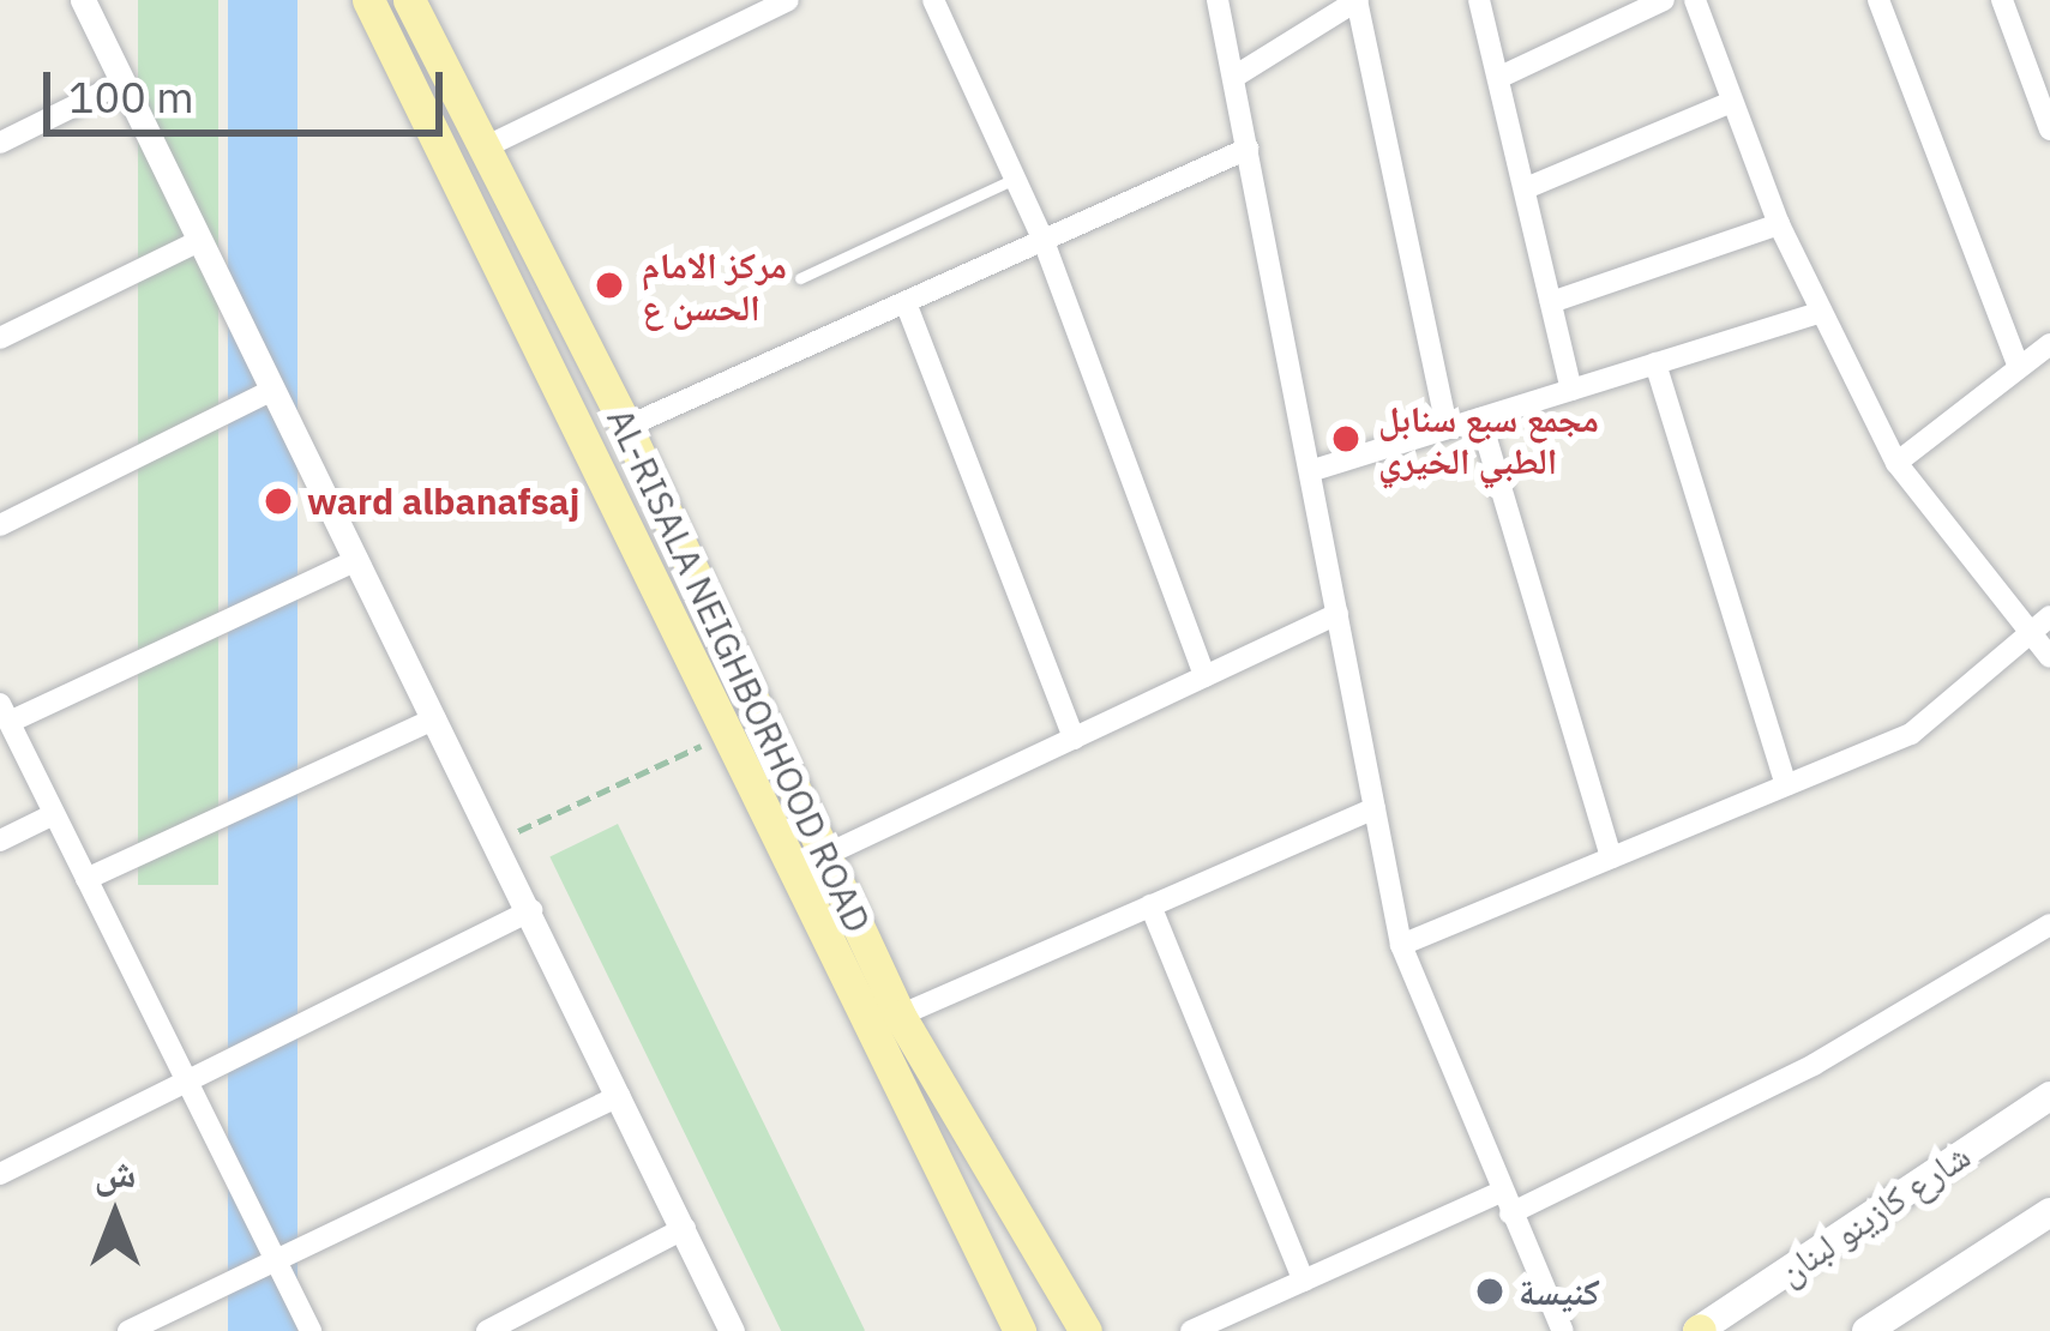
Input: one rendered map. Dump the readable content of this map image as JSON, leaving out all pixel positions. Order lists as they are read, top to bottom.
{
  "streets": {
    "main road": ["AL-RISALA NEIGHBORHOOD ROAD", "شارع كازينو لبنان"]
  },
  "places": [
    "مركز الامام الحسن ع",
    "مجمع سبع سنابل الطبي الخيري",
    "ward albanafsaj",
    "كنيسة"
  ],
  "scale_bar": "100 m",
  "north": "top"
}
